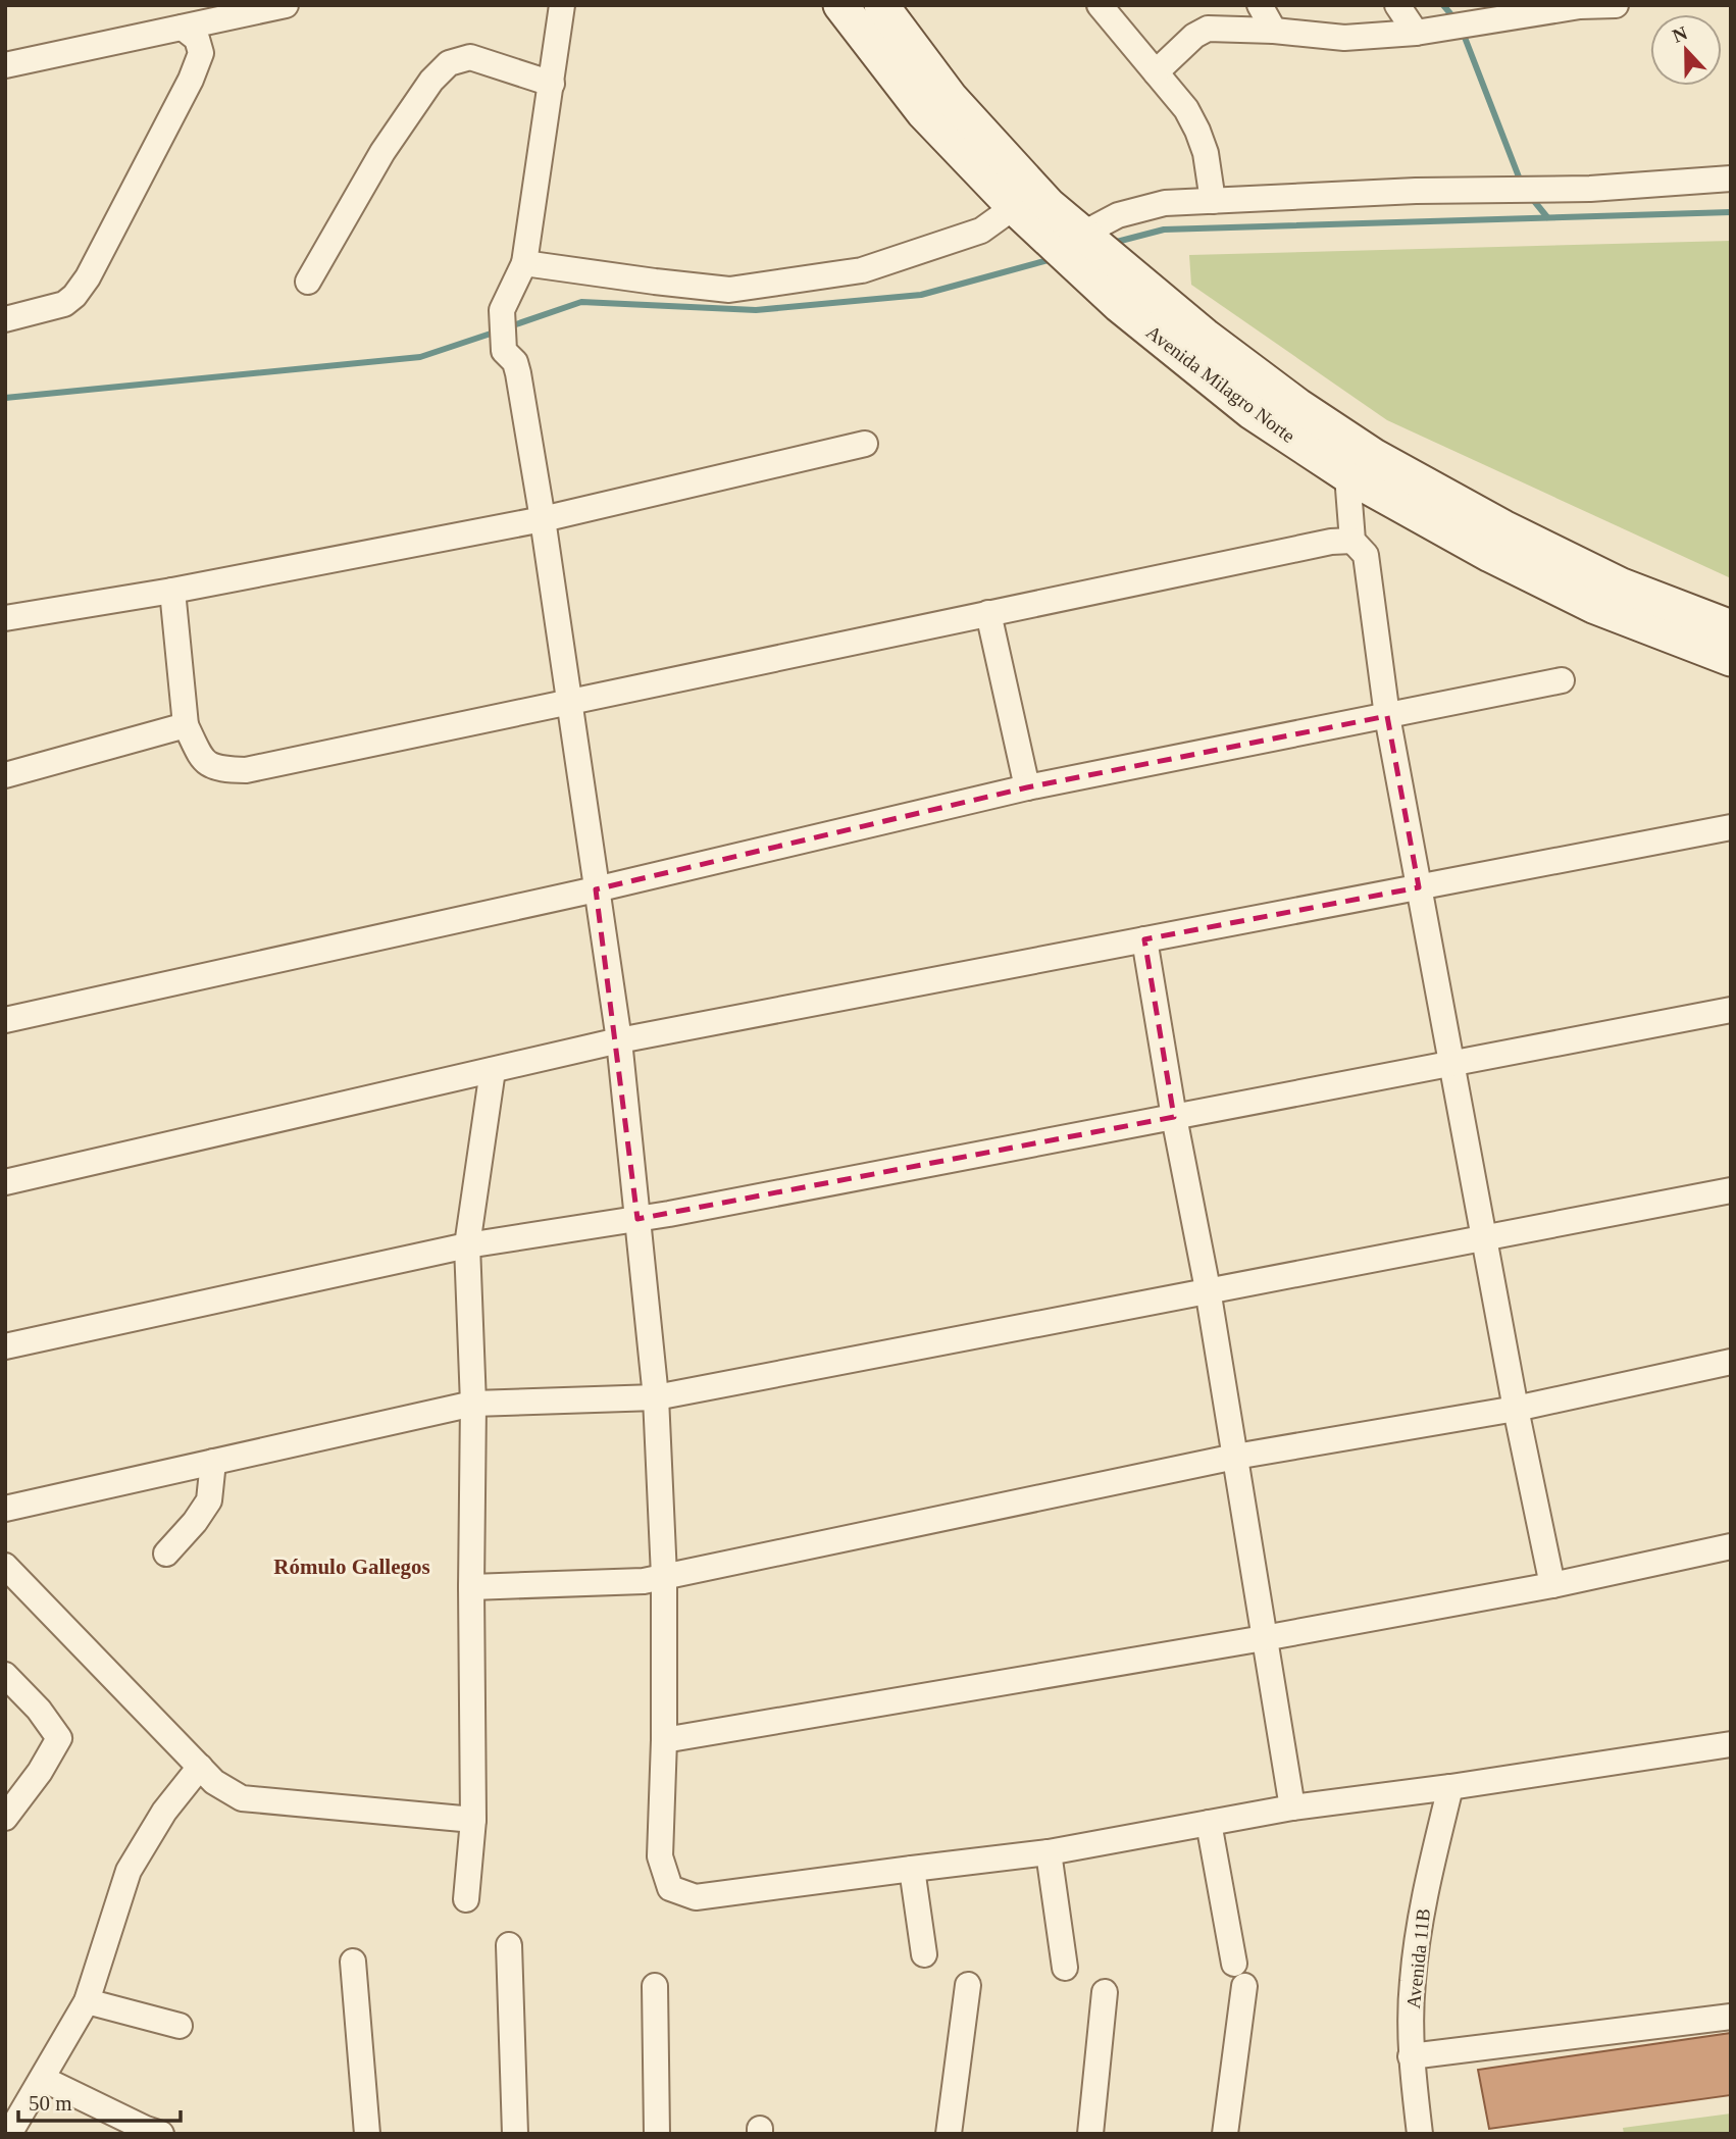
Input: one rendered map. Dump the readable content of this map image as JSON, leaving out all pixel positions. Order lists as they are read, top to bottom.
{
  "streets": {
    "main road": ["Avenida Milagro Norte"],
    "street": ["Avenida 11B"]
  },
  "districts": ["Rómulo Gallegos"],
  "scale_bar": "50 m",
  "north": "top"
}
